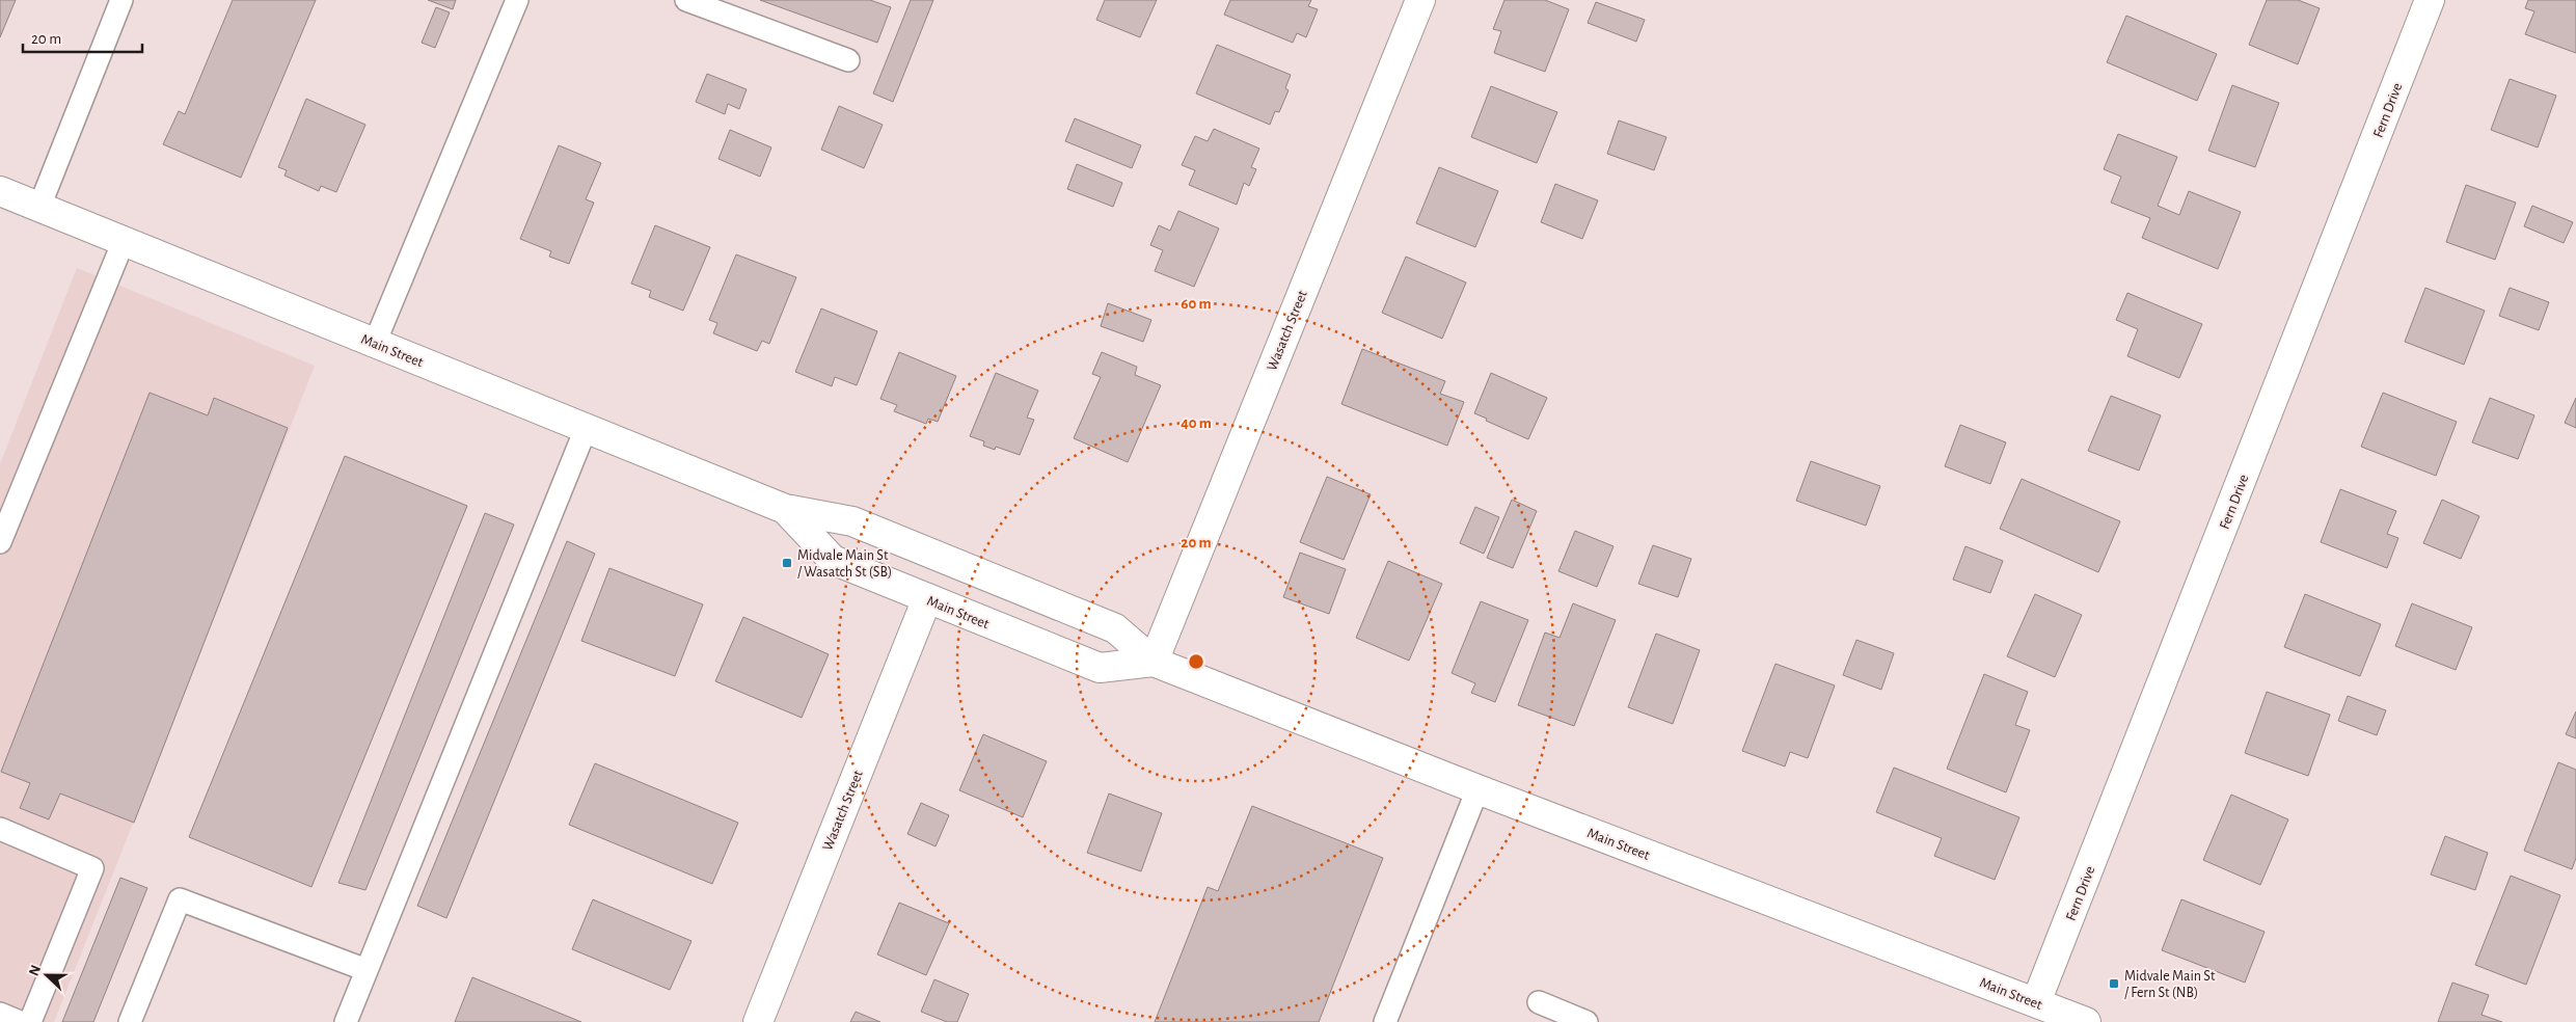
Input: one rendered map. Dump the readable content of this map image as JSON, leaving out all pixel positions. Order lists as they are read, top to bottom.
{
  "streets": {
    "street": ["Fern Drive", "Wasatch Street", "Main Street"]
  },
  "crossings": [
    ["Fern Drive", "Main Street"],
    ["Wasatch Street", "Main Street"]
  ],
  "places": {
    "transit": ["Midvale Main St / Wasatch St (SB)", "Midvale Main St / Fern St (NB)"]
  },
  "scale_bar": "20 m",
  "north": "left",
  "rings": ["60 m", "40 m", "20 m"]
}
